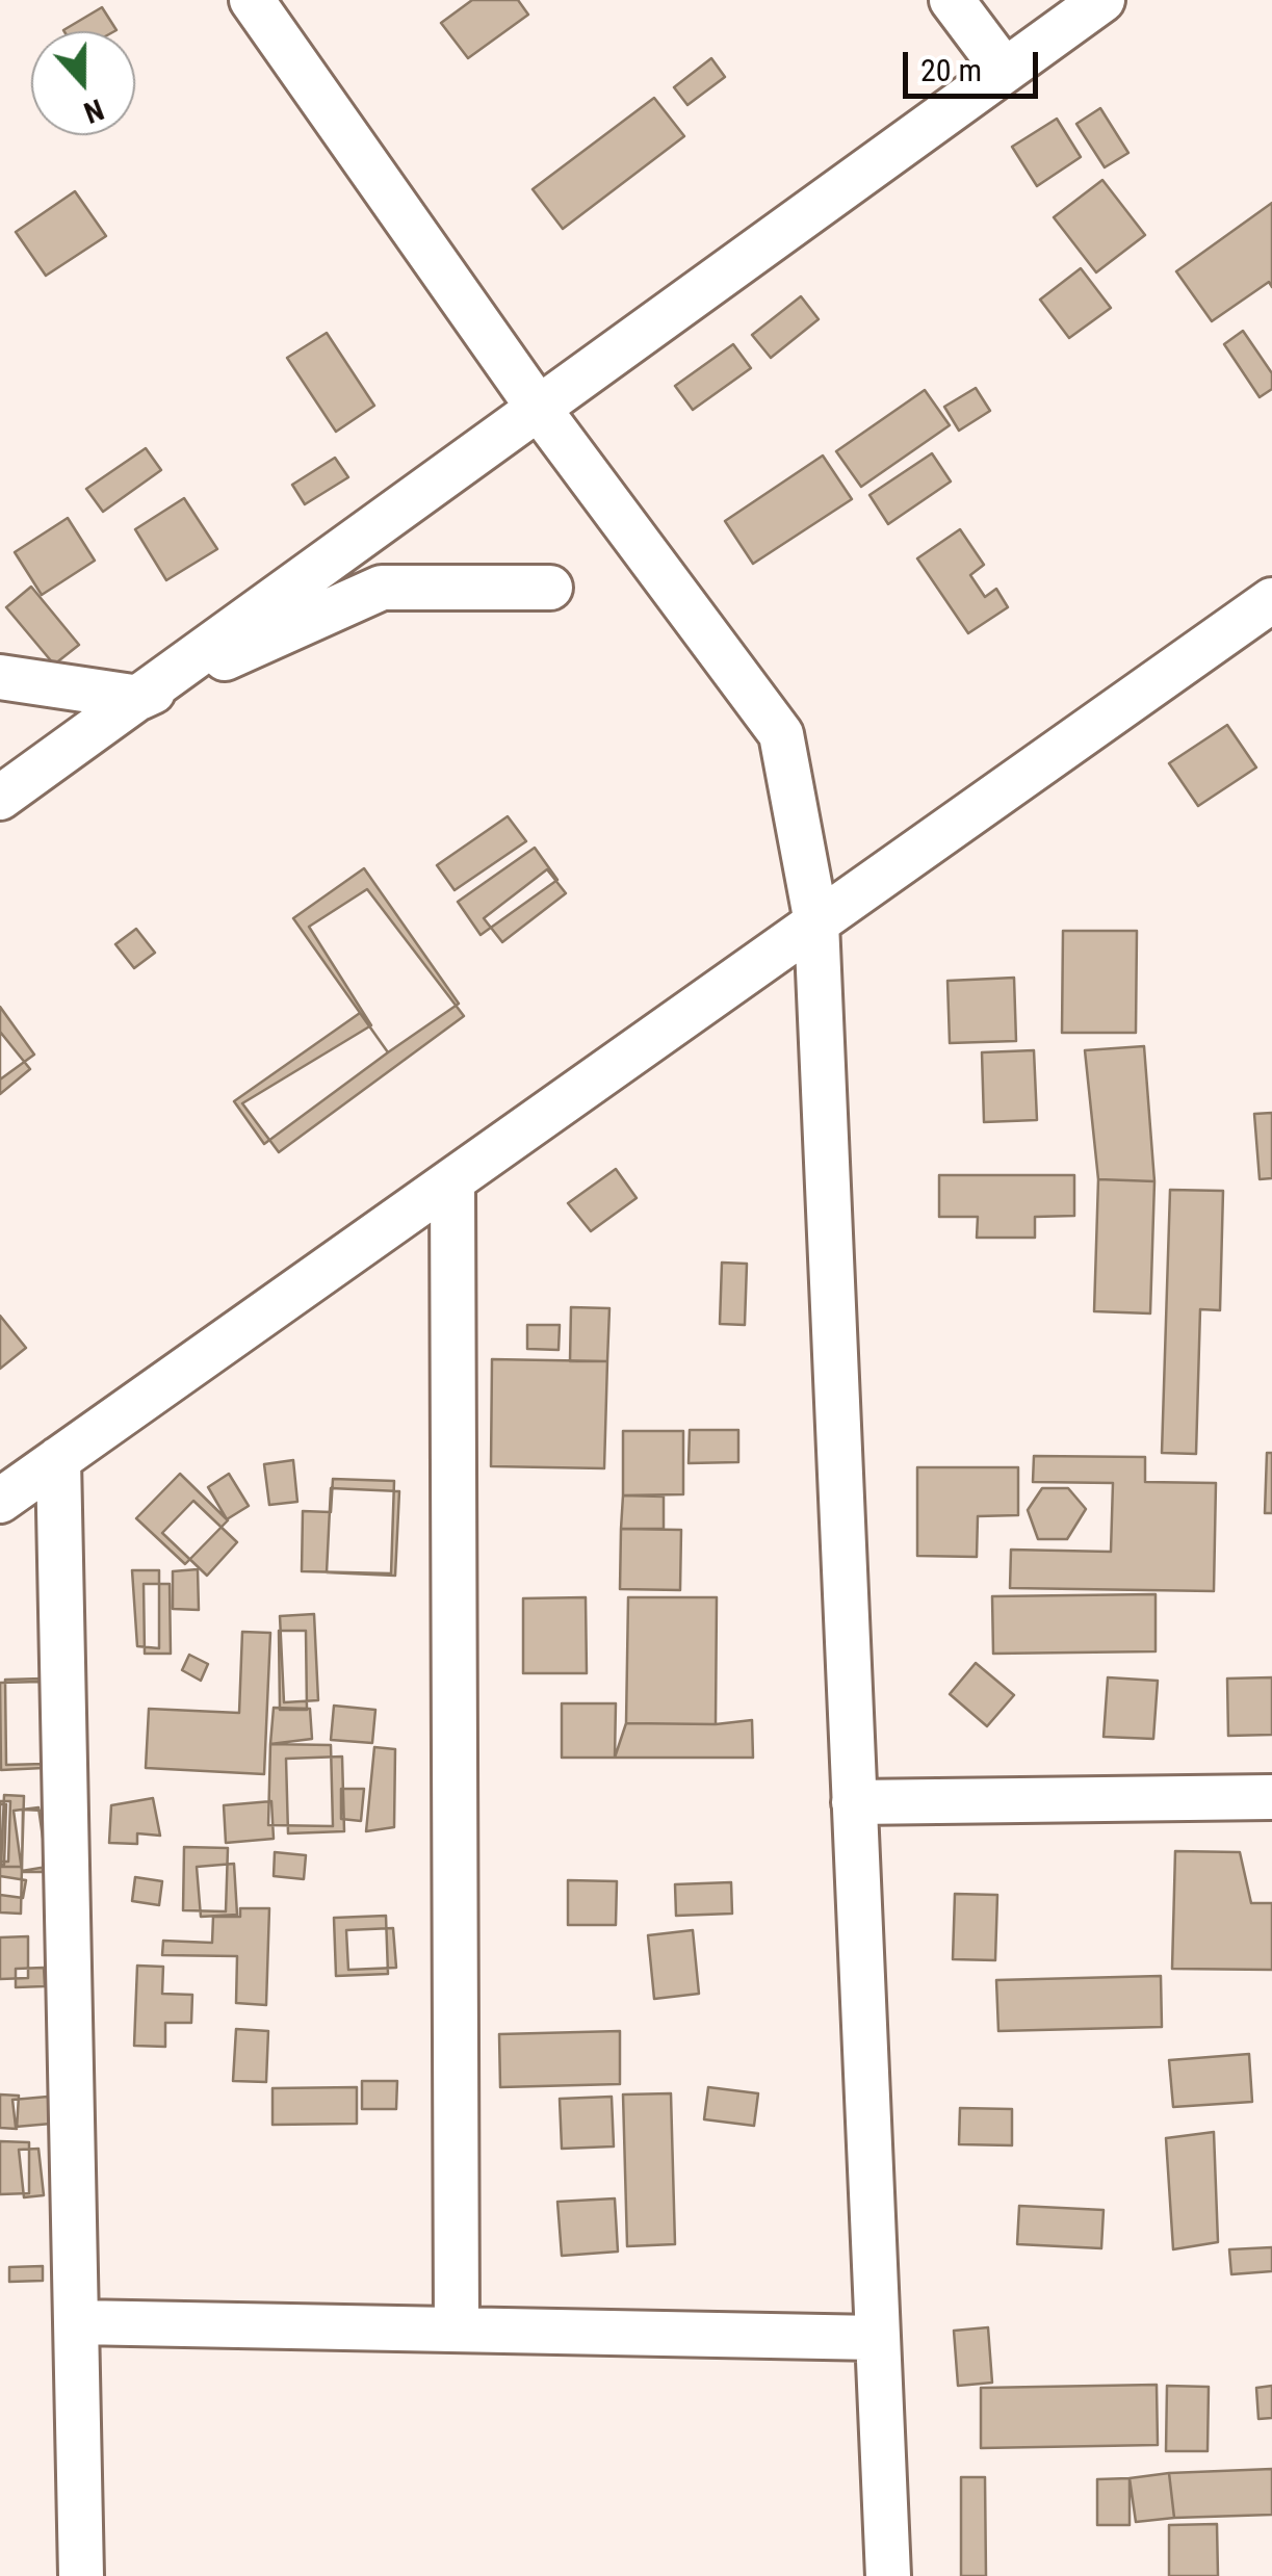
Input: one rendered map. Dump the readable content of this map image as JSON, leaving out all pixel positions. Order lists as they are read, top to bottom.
{
  "scale_bar": "20 m",
  "north": "bottom"
}
